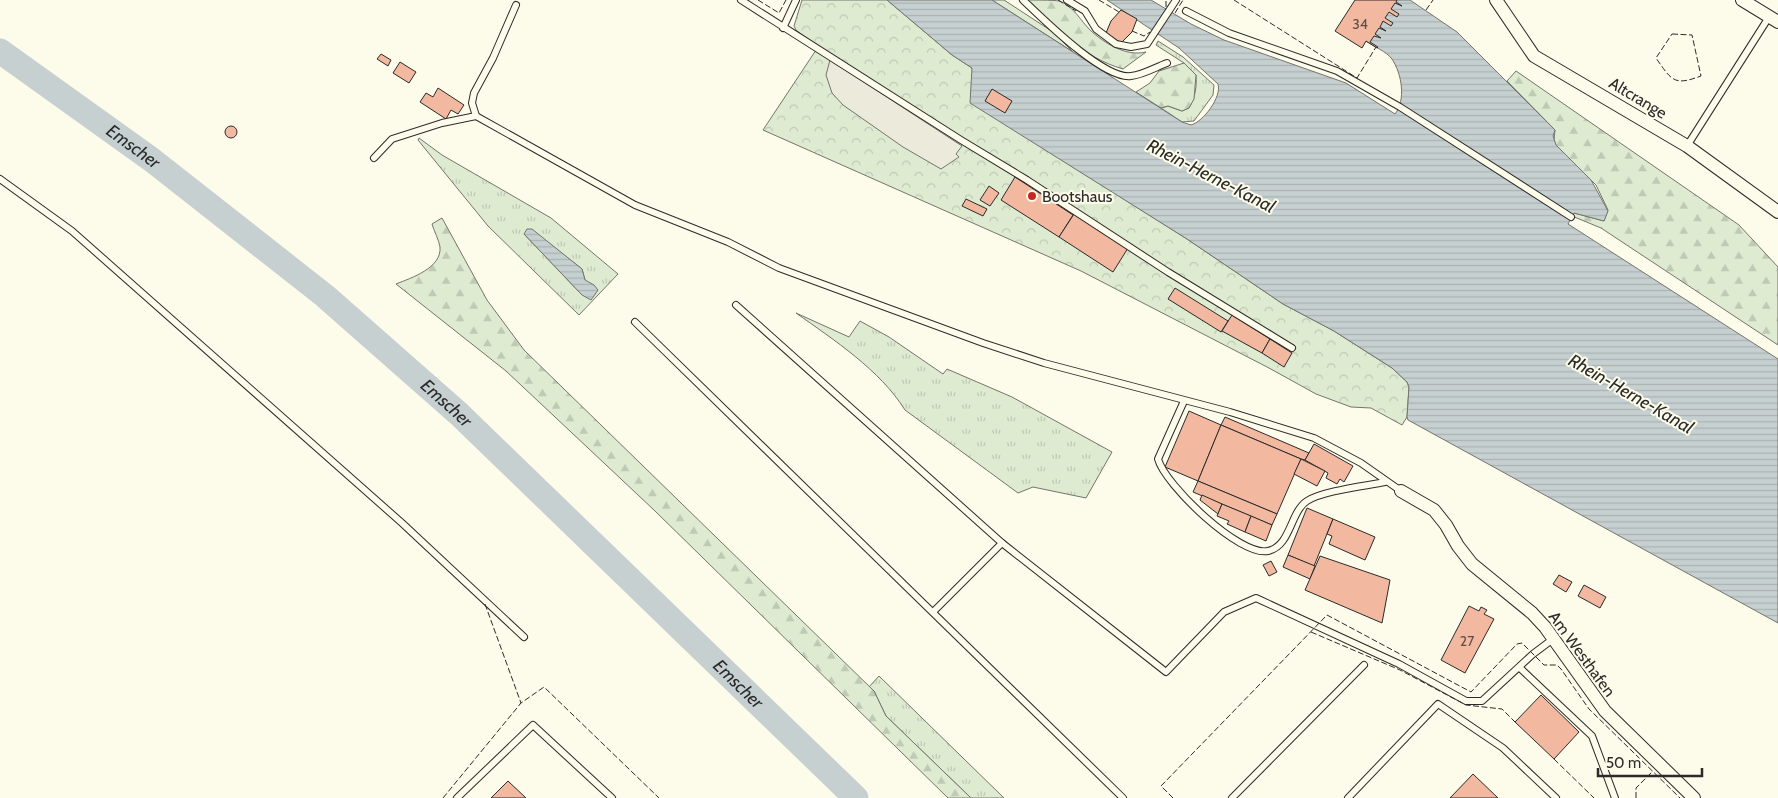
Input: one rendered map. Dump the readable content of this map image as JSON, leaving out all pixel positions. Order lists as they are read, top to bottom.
{
  "streets": {
    "street": ["Altcrange", "Am Westhafen"]
  },
  "water": ["Emscher", "Rhein-Herne-Kanal"],
  "places": ["Bootshaus"],
  "house_numbers": ["34", "27"],
  "scale_bar": "50 m"
}
